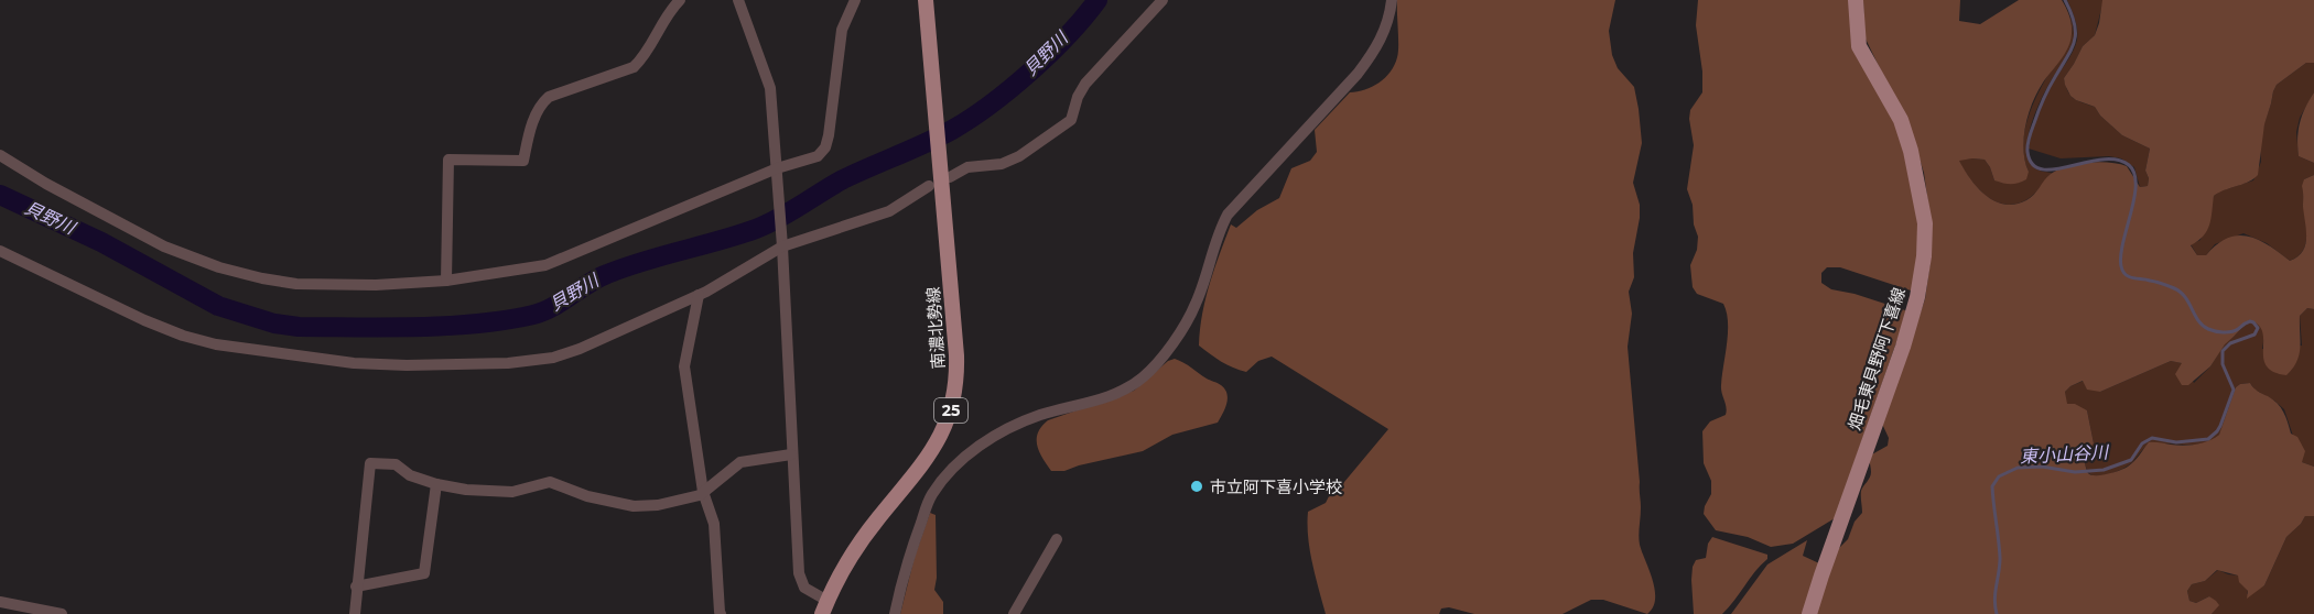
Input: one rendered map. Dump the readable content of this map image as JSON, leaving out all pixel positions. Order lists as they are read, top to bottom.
{
  "streets": {
    "main road": ["南濃北勢線", "畑毛東貝野阿下喜線", "25"]
  },
  "water": ["貝野川", "東小山谷川"],
  "places": ["市立阿下喜小学校"]
}
